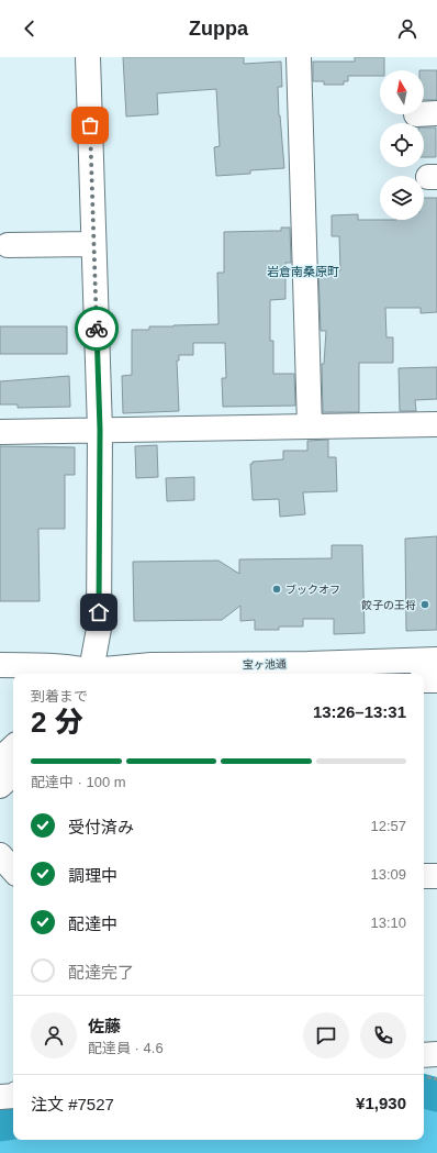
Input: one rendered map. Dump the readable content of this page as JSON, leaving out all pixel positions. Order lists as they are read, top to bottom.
{
  "streets": {
    "street": ["宝ヶ池通"]
  },
  "districts": ["岩倉南桑原町"],
  "places": ["ブックオフ", "餃子の王将"],
  "north": "top",
  "page": {
    "header": "Zuppa",
    "heading": ["2 分", "到着まで", "13:26–13:31"],
    "panel": [
      "佐藤",
      "配達員 · 4.6",
      "注文 #7527",
      "¥1,930"
    ],
    "bar": "配達中 · 100 m",
    "list": [
      ["受付済み", "12:57"],
      ["調理中", "13:09"],
      ["配達中", "13:10"],
      "配達完了"
    ]
  }
}
